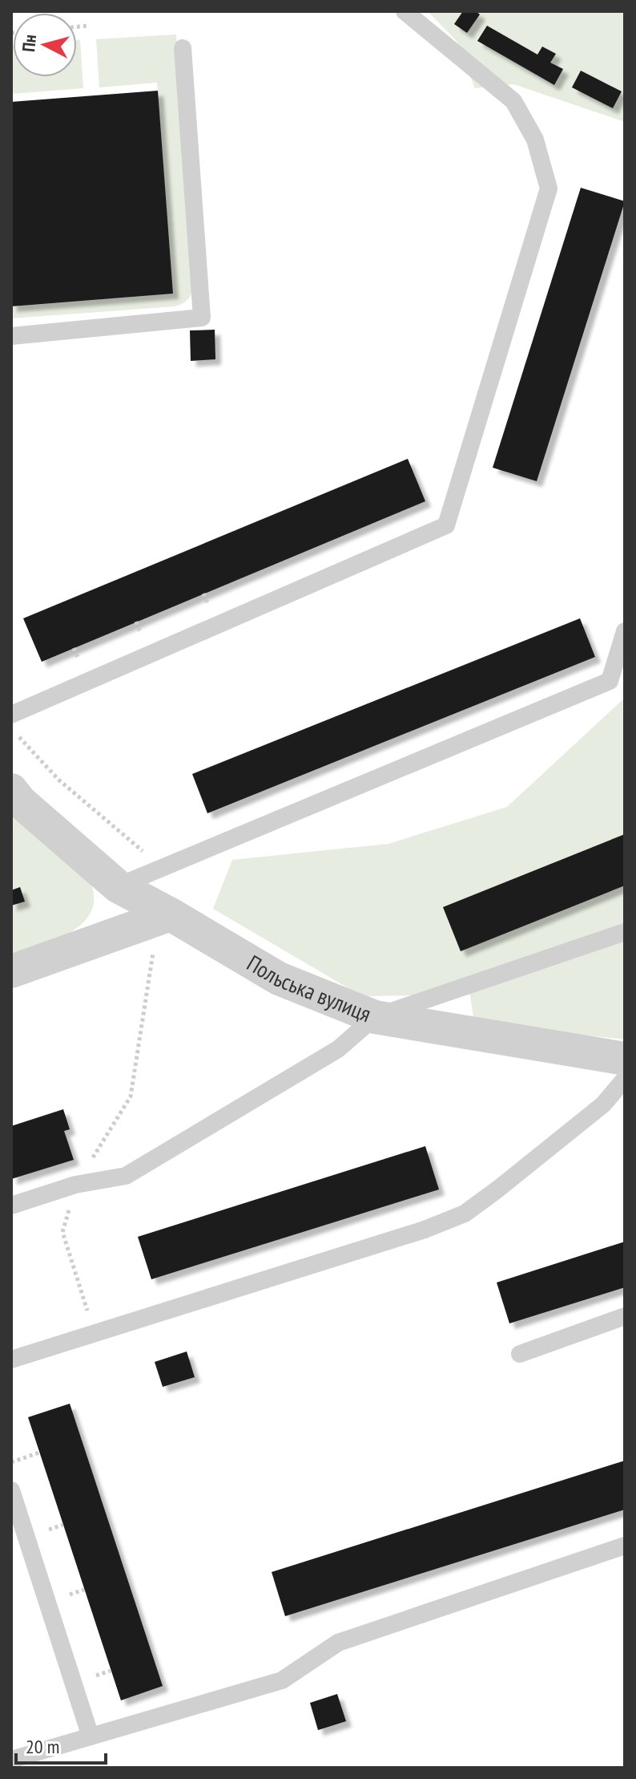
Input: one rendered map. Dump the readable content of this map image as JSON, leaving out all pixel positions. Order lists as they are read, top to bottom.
{
  "streets": {
    "street": ["Польська вулиця"]
  },
  "scale_bar": "20 m",
  "north": "left"
}
